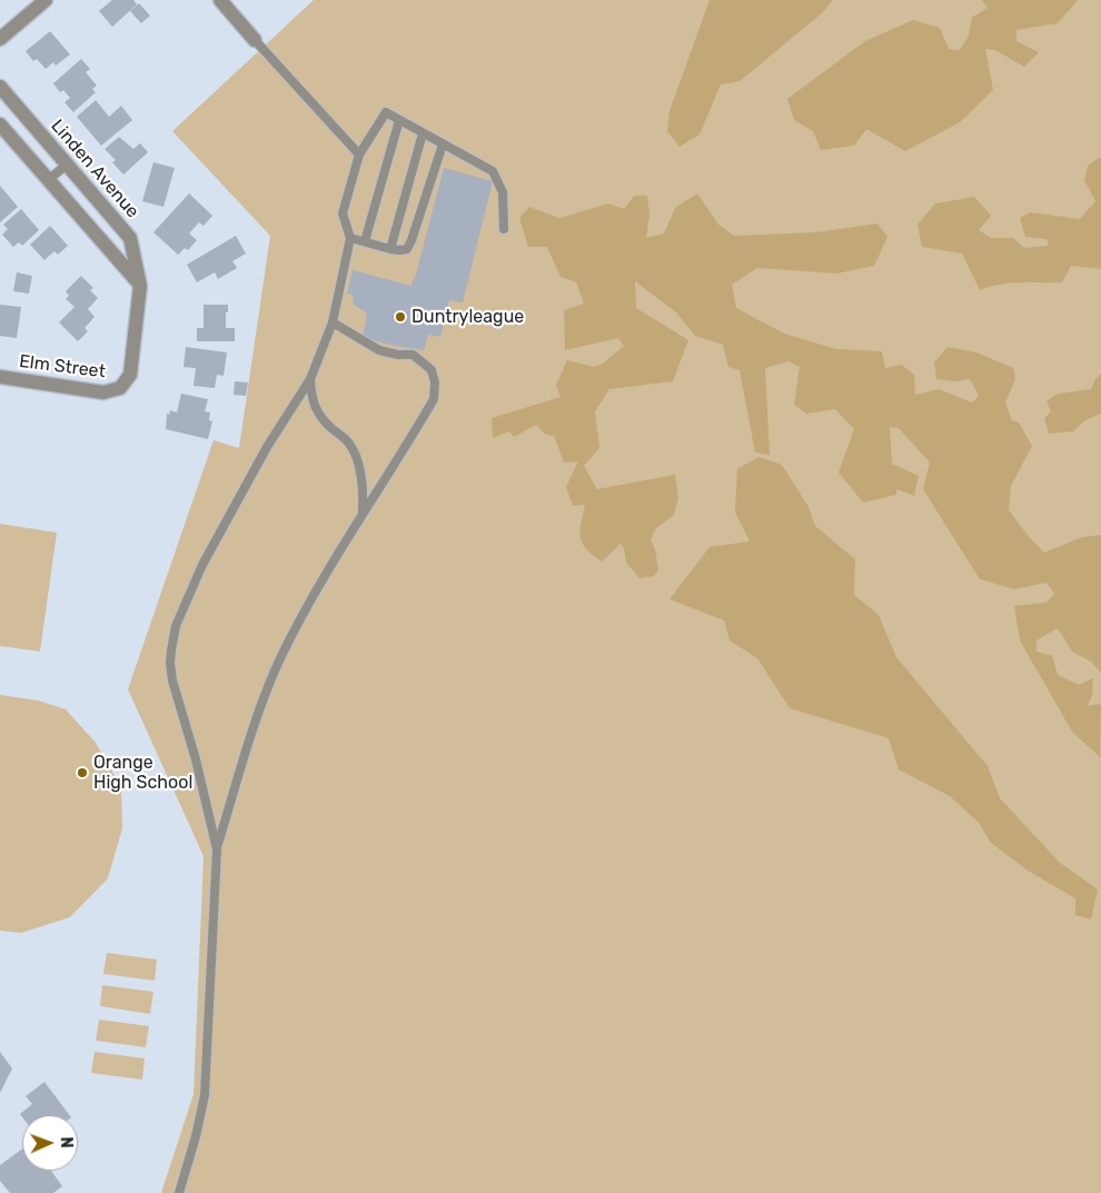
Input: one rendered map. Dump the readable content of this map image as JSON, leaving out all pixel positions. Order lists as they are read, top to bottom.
{
  "streets": {
    "street": ["Linden Avenue", "Elm Street"]
  },
  "crossings": [
    ["Linden Avenue", "Elm Street"]
  ],
  "places": ["Duntryleague", "Orange High School"],
  "north": "right"
}
